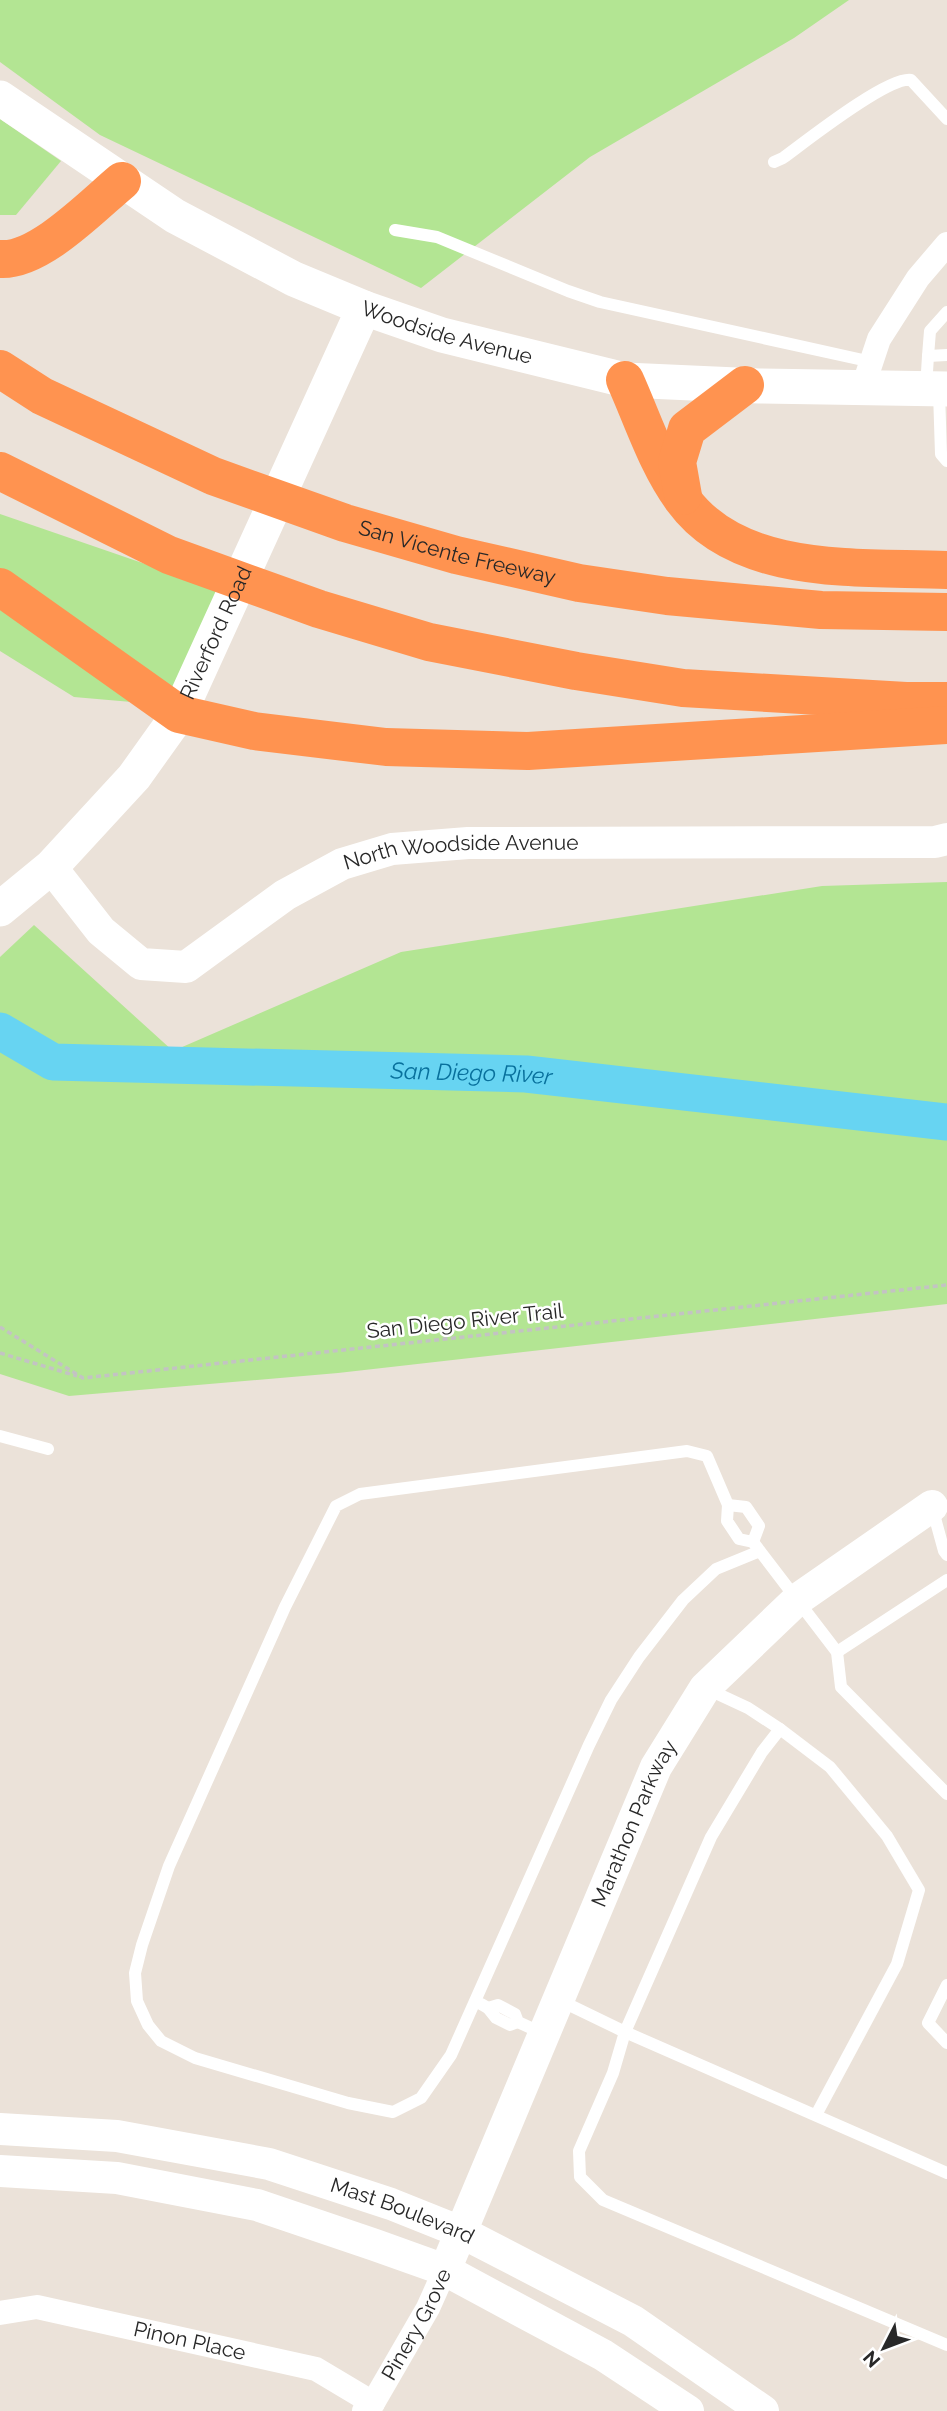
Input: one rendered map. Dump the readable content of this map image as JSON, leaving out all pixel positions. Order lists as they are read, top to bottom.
{
  "streets": {
    "highway": ["San Vicente Freeway"],
    "main road": ["Woodside Avenue", "Riverford Road"],
    "street": [
      "North Woodside Avenue",
      "Marathon Parkway",
      "Mast Boulevard",
      "Pinery Grove",
      "Pinon Place"
    ],
    "path": ["San Diego River Trail"]
  },
  "crossings": [
    ["Woodside Avenue", "Riverford Road"],
    ["Riverford Road", "North Woodside Avenue"],
    ["Marathon Parkway", "Mast Boulevard"],
    ["Marathon Parkway", "Pinery Grove"],
    ["Mast Boulevard", "Pinery Grove"],
    ["Pinery Grove", "Pinon Place"]
  ],
  "water": ["San Diego River"],
  "north": "bottom left"
}
